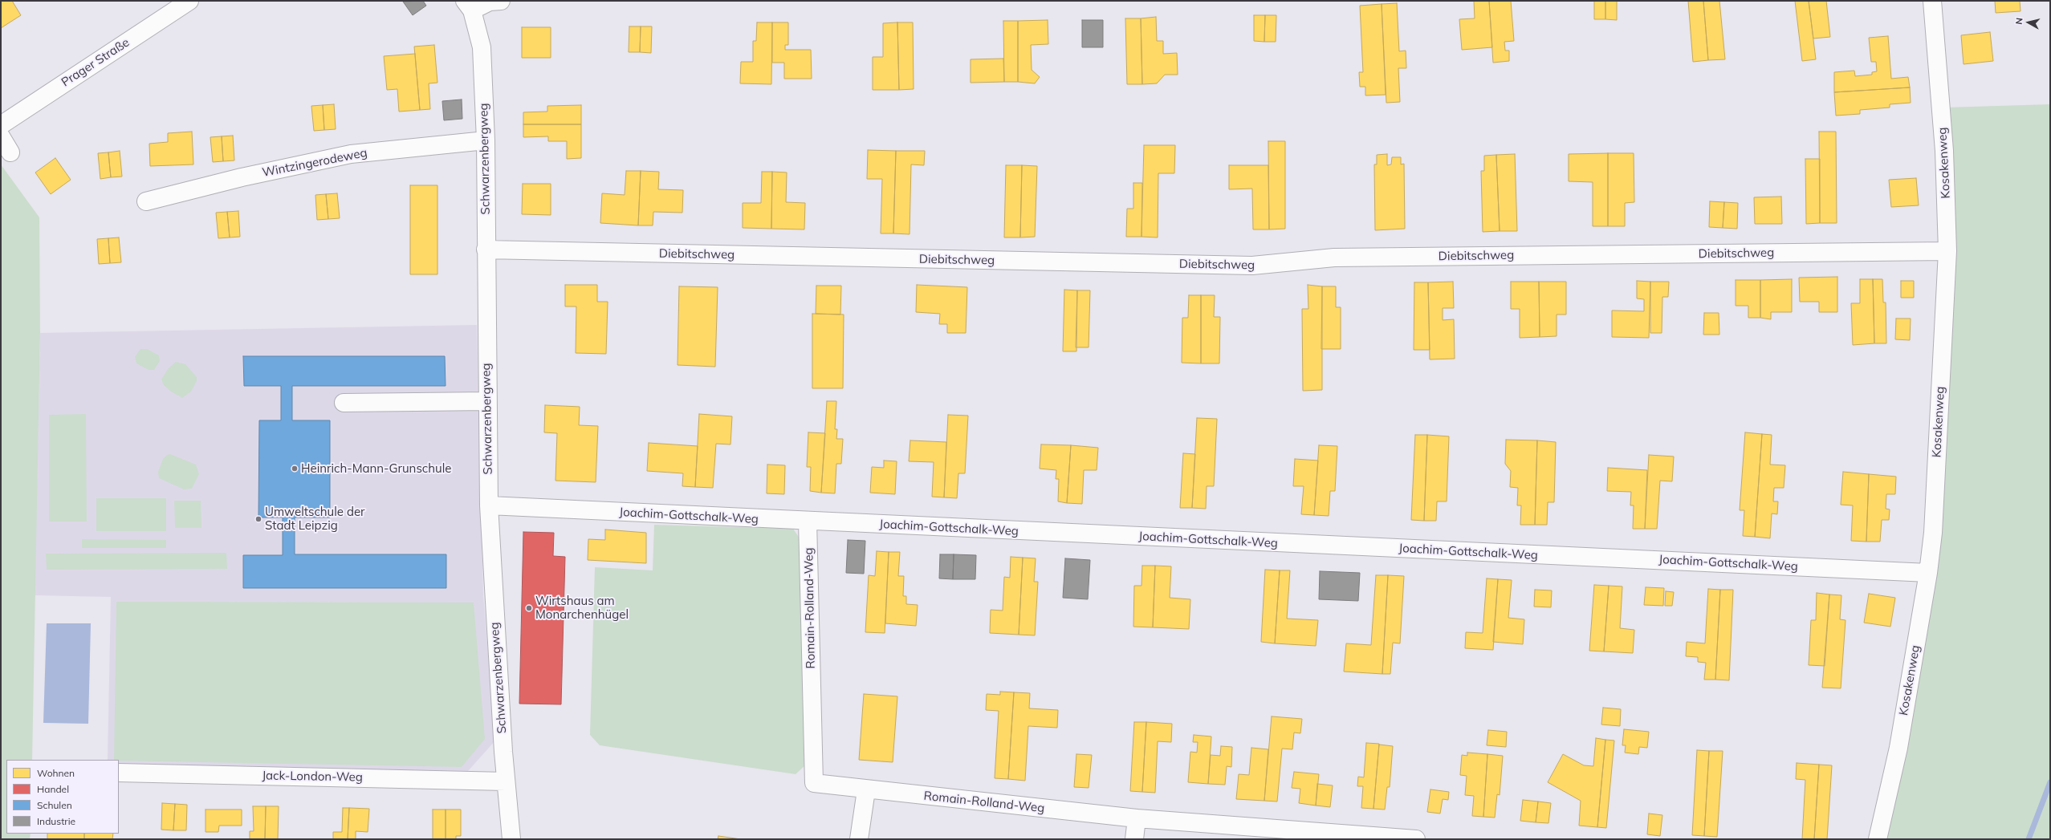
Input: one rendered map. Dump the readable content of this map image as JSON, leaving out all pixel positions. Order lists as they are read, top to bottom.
{
  "streets": {
    "street": [
      "Prager Straße",
      "Schwarzenbergweg",
      "Wintzingerodeweg",
      "Kosakenweg",
      "Diebitschweg",
      "Joachim-Gottschalk-Weg",
      "Romain-Rolland-Weg",
      "Jack-London-Weg"
    ]
  },
  "crossings": [
    ["Schwarzenbergweg", "Wintzingerodeweg"],
    ["Schwarzenbergweg", "Diebitschweg"],
    ["Schwarzenbergweg", "Joachim-Gottschalk-Weg"],
    ["Schwarzenbergweg", "Jack-London-Weg"],
    ["Kosakenweg", "Diebitschweg"],
    ["Kosakenweg", "Joachim-Gottschalk-Weg"],
    ["Joachim-Gottschalk-Weg", "Romain-Rolland-Weg"]
  ],
  "places": ["Heinrich-Mann-Grunschule", "Umweltschule der Stadt Leipzig", "Wirtshaus am Monarchenhügel"],
  "legend": [
    "Wohnen",
    "Handel",
    "Schulen",
    "Industrie"
  ],
  "north": "left"
}
